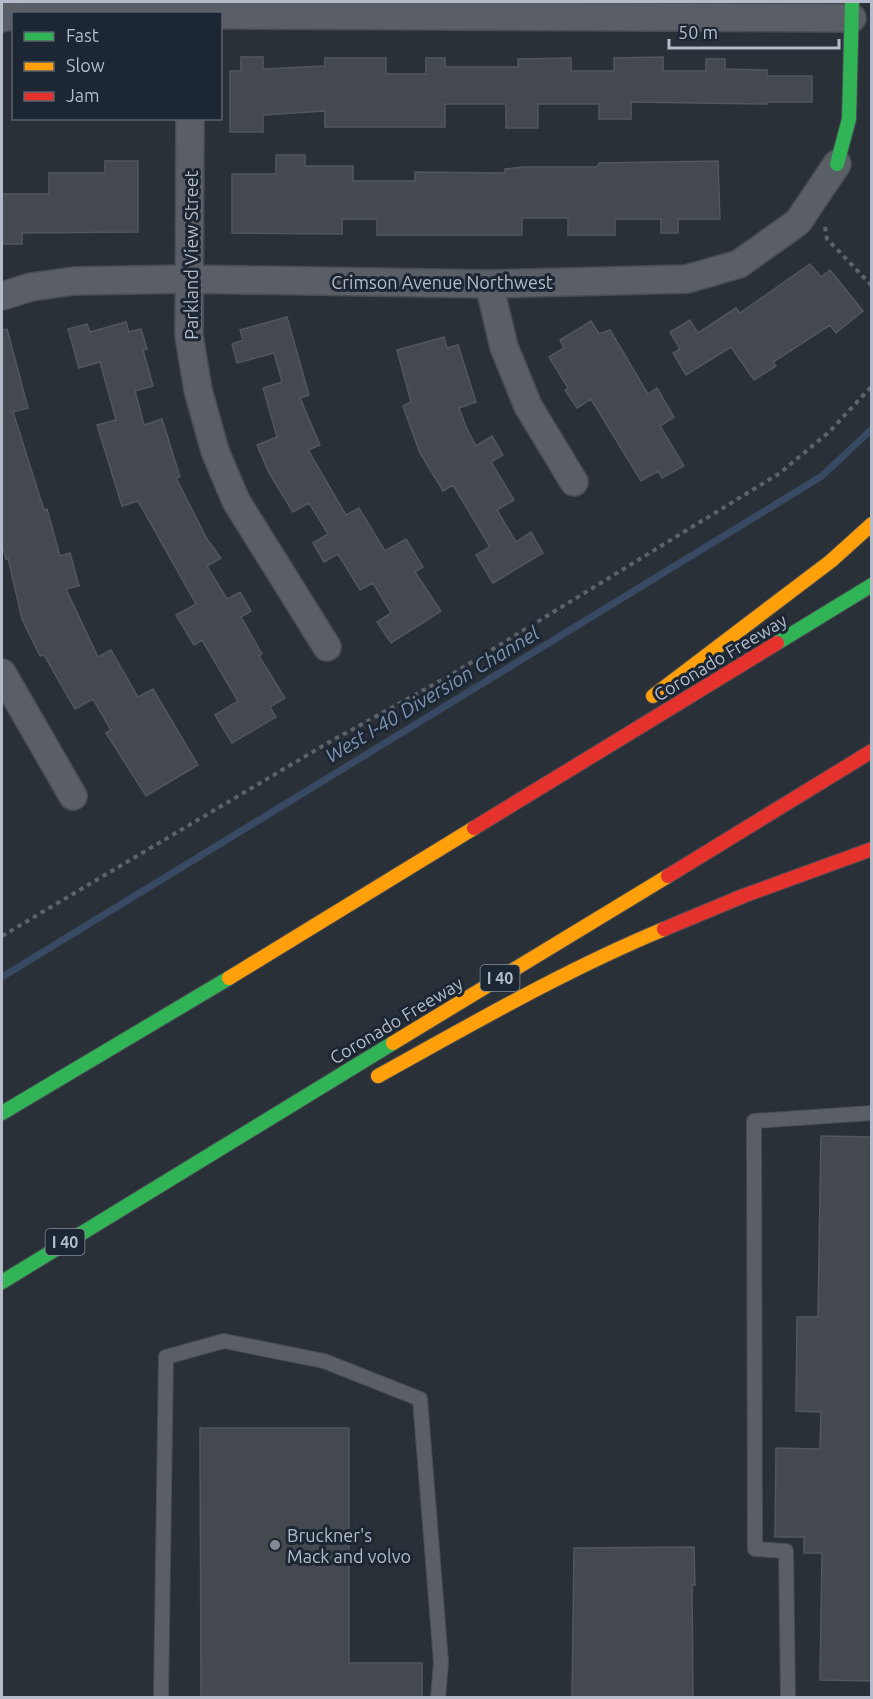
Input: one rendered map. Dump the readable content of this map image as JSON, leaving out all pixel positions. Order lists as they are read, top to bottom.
{
  "streets": {
    "main road": ["Coronado Freeway", "I 40"],
    "street": ["Parkland View Street", "Crimson Avenue Northwest"]
  },
  "crossings": [
    ["Parkland View Street", "Crimson Avenue Northwest"]
  ],
  "water": ["West I-40 Diversion Channel"],
  "places": ["Bruckner's Mack and volvo"],
  "legend": ["Fast", "Slow", "Jam"],
  "scale_bar": "50 m"
}
